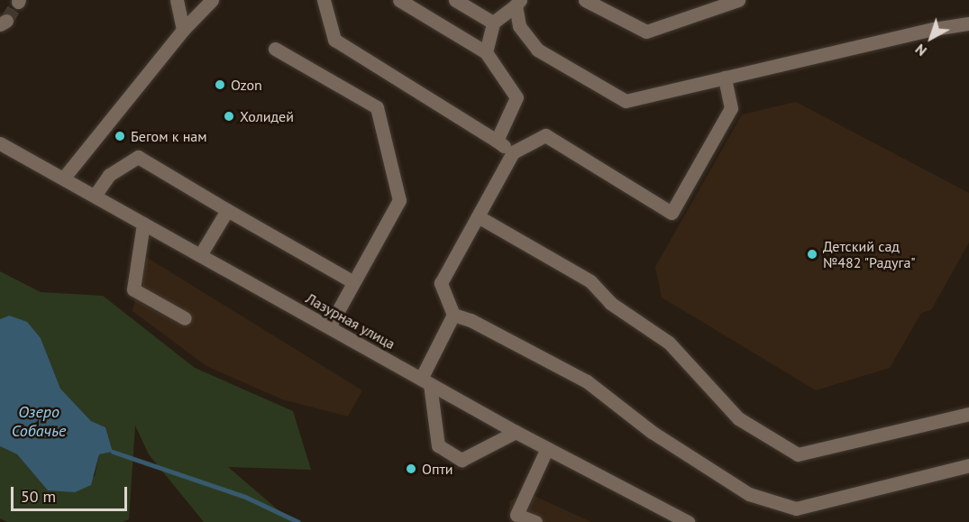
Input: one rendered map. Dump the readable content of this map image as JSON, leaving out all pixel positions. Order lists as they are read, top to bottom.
{
  "streets": {
    "street": ["Лазурная улица"]
  },
  "water": ["Озеро Собачье"],
  "places": [
    "Ozon",
    "Холидей",
    "Бегом к нам",
    "Детский сад №482 \"Радуга\"",
    "Опти"
  ],
  "scale_bar": "50 m",
  "north": "bottom left"
}
